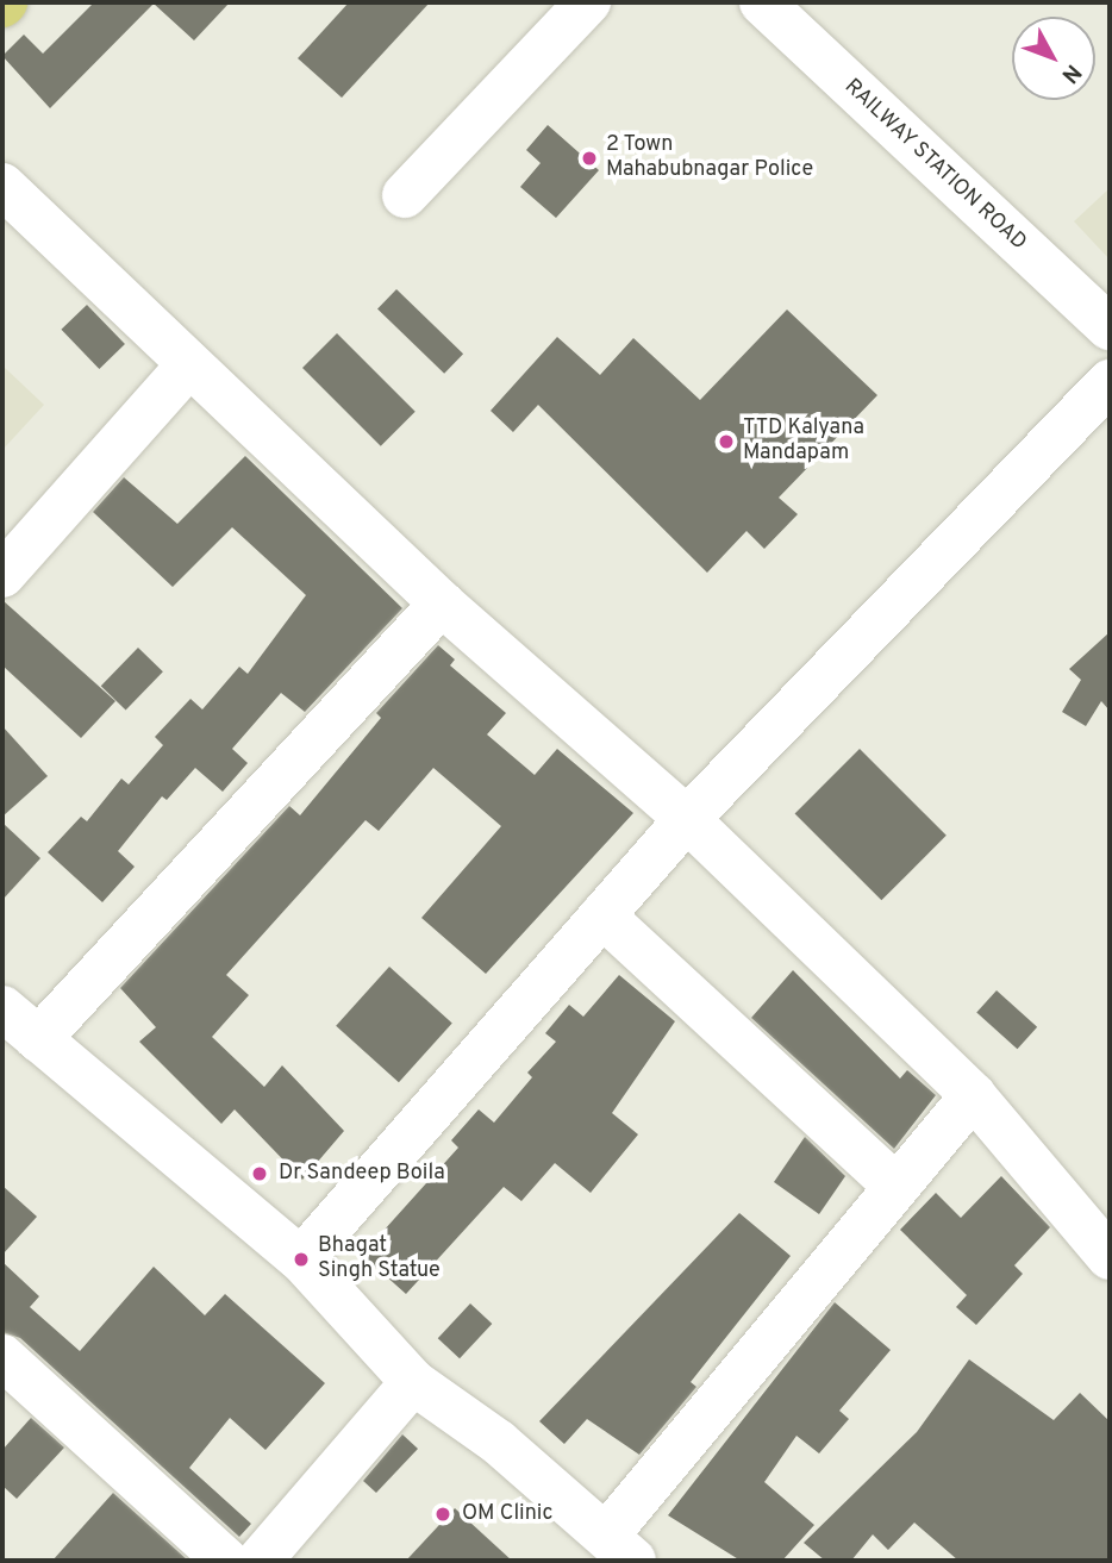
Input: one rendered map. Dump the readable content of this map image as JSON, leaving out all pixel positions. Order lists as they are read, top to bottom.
{
  "streets": {
    "street": ["RAILWAY STATION ROAD"]
  },
  "places": [
    "2 Town Mahabubnagar Police",
    "TTD Kalyana Mandapam",
    "Dr Sandeep Boila",
    "Bhagat Singh Statue",
    "OM Clinic"
  ],
  "north": "bottom right"
}
